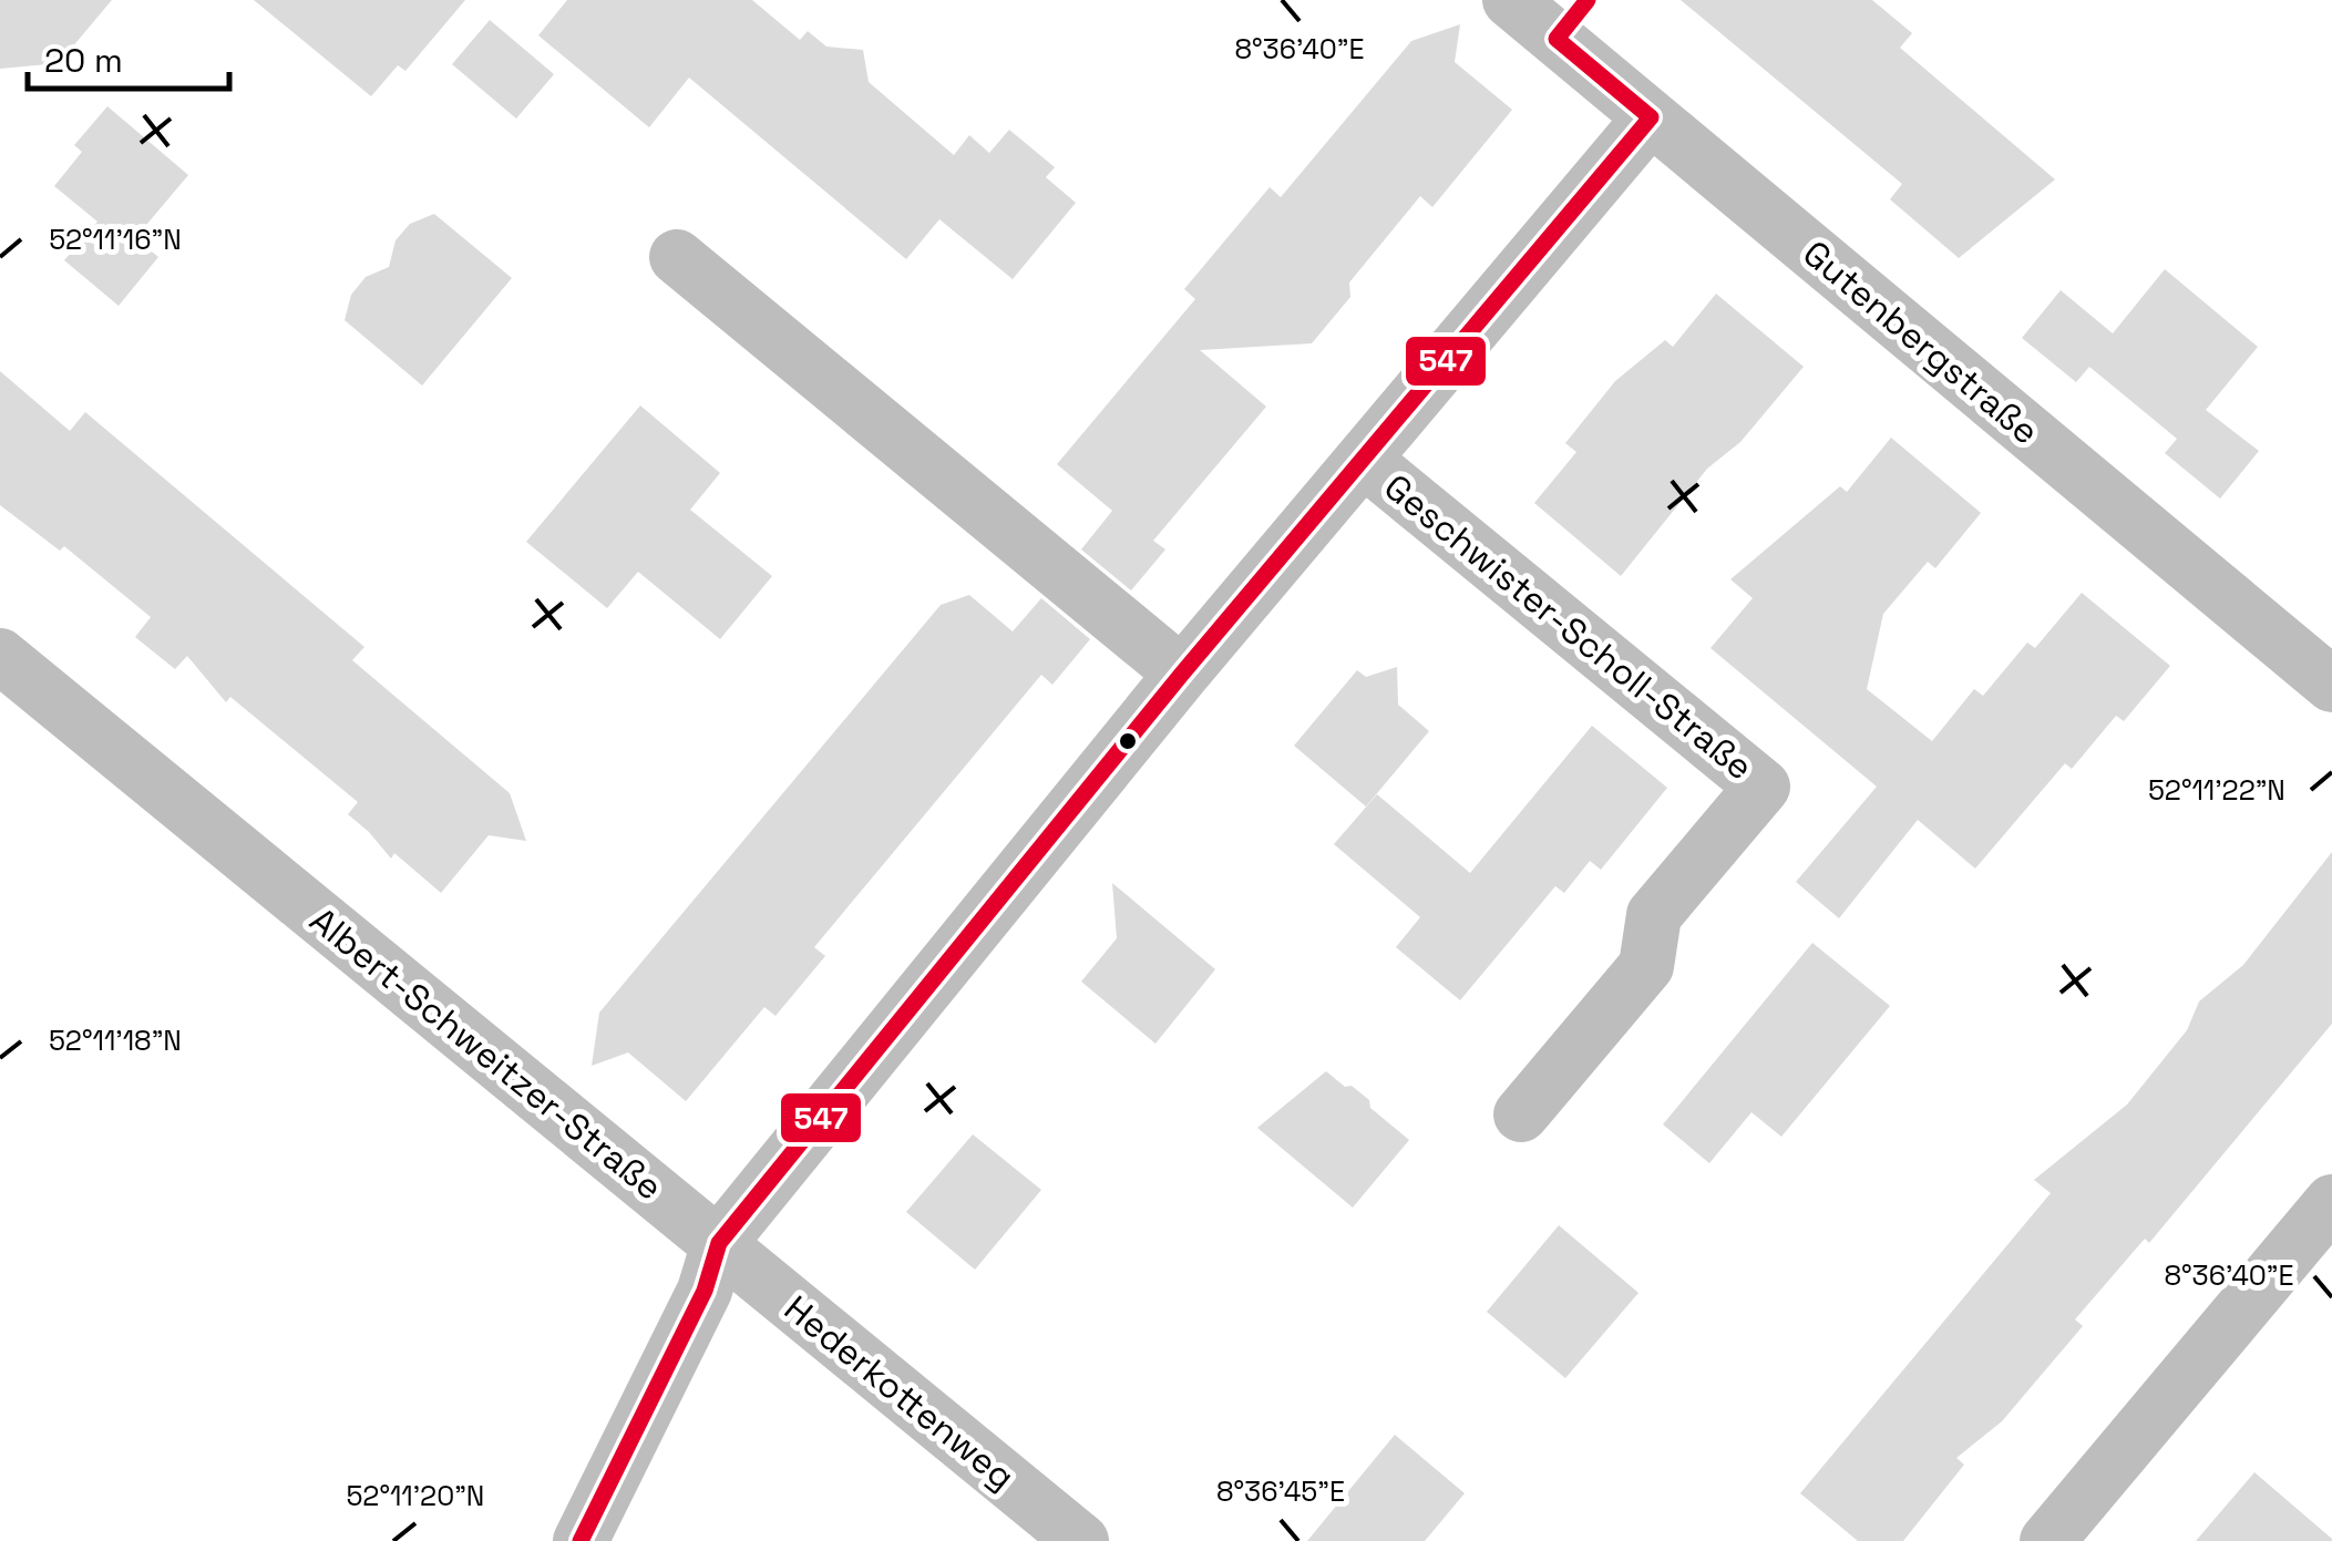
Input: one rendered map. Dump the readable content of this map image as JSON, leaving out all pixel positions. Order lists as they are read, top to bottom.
{
  "streets": {
    "street": [
      "Gutenbergstraße",
      "Geschwister-Scholl-Straße",
      "Albert-Schweitzer-Straße",
      "Hederkottenweg"
    ]
  },
  "crossings": [
    ["Albert-Schweitzer-Straße", "Hederkottenweg"]
  ],
  "lines": ["transit line 547"],
  "scale_bar": "20 m",
  "coordinates": [
    "8°36'40\"E",
    "52°11'16\"N",
    "52°11'22\"N",
    "52°11'18\"N",
    "8°36'45\"E",
    "52°11'20\"N"
  ]
}
